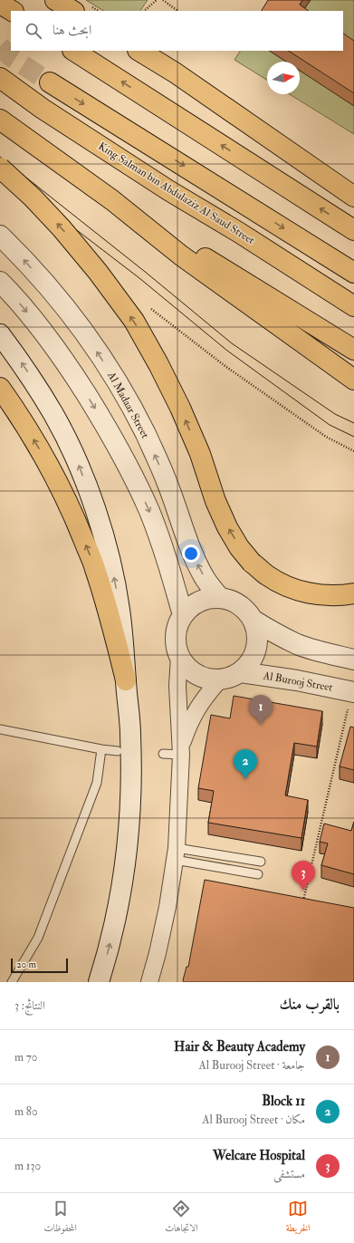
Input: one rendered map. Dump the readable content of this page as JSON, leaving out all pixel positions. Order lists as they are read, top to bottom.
{
  "streets": {
    "main road": ["King Salman bin Abdulaziz Al Saud Street"],
    "street": ["Al Madaar Street", "Al Burooj Street"]
  },
  "crossings": [
    ["Al Madaar Street", "Al Burooj Street"]
  ],
  "scale_bar": "20 m",
  "north": "right",
  "page": {
    "search": "ابحث هنا",
    "pins": ["1", "2", "3"],
    "scale": "20 m",
    "heading": ["بالقرب منك", "النتائج: 3"],
    "list": [
      {
        "mark": "1",
        "name": "Hair & Beauty Academy",
        "note": "جامعة · Al Burooj Street",
        "value": "70 m"
      },
      {
        "mark": "2",
        "name": "Block 11",
        "note": "مكان · Al Burooj Street",
        "value": "80 m"
      },
      {
        "mark": "3",
        "name": "Welcare Hospital",
        "note": "مستشفى",
        "value": "130 m"
      }
    ],
    "nav": ["الخريطة", "الاتجاهات", "المحفوظات"]
  }
}
